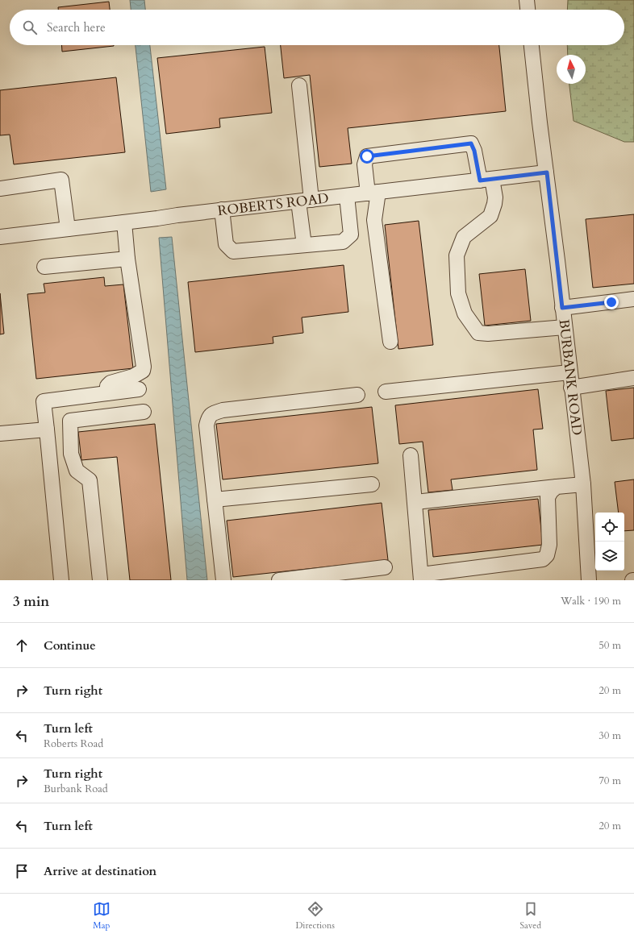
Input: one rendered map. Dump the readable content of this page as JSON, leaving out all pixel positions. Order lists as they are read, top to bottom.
{
  "streets": {
    "street": ["ROBERTS ROAD", "BURBANK ROAD"]
  },
  "crossings": [
    ["ROBERTS ROAD", "BURBANK ROAD"]
  ],
  "north": "top",
  "page": {
    "search": "Search here",
    "heading": ["3 min", "Walk · 190 m"],
    "list": [
      ["Continue", "50 m"],
      ["Turn right", "20 m"],
      ["Turn left", "Roberts Road", "30 m"],
      ["Turn right", "Burbank Road", "70 m"],
      ["Turn left", "20 m"],
      "Arrive at destination"
    ],
    "nav": ["Map", "Directions", "Saved"]
  }
}
